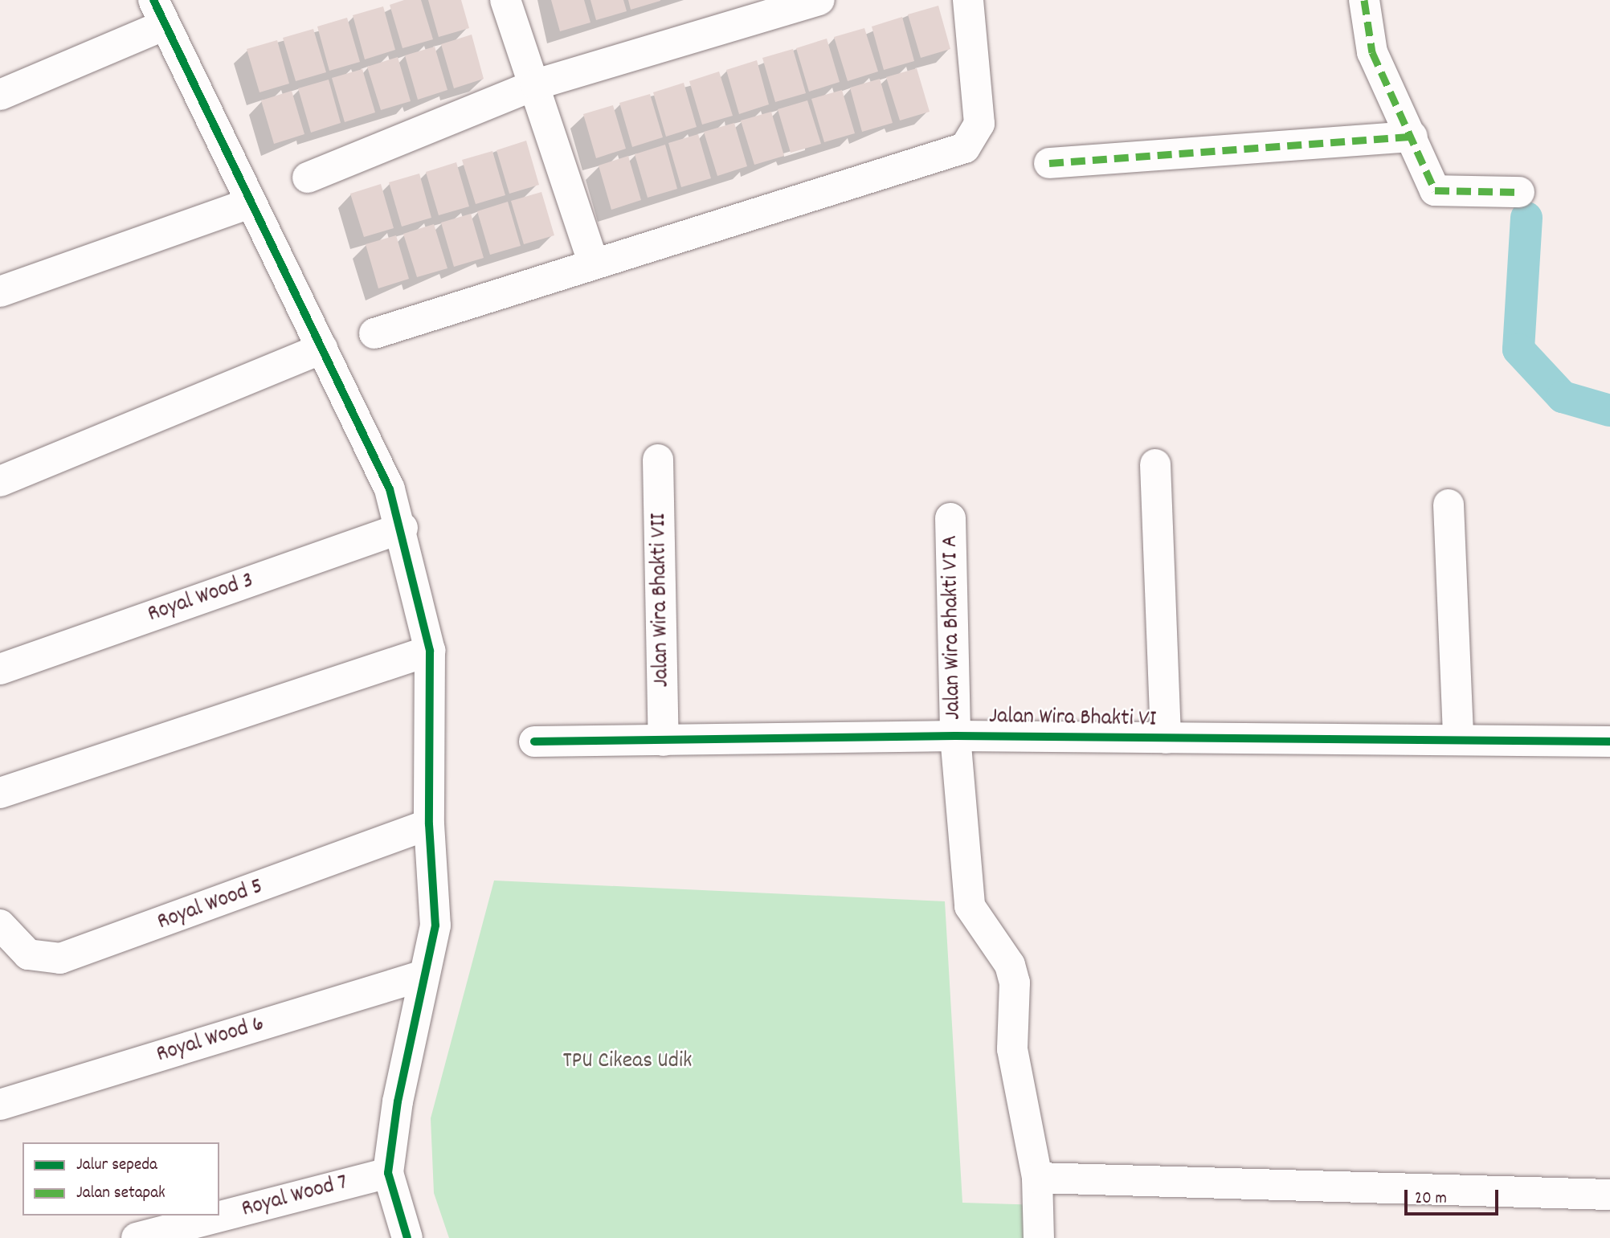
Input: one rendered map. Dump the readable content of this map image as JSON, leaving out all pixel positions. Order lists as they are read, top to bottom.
{
  "streets": {
    "street": [
      "Royal Wood 3",
      "Jalan Wira Bhakti VII",
      "Jalan Wira Bhakti VI A",
      "Jalan Wira Bhakti VI",
      "Royal Wood 5",
      "Royal Wood 6",
      "Royal Wood 7"
    ]
  },
  "crossings": [
    ["Jalan Wira Bhakti VII", "Jalan Wira Bhakti VI"],
    ["Jalan Wira Bhakti VI A", "Jalan Wira Bhakti VI"]
  ],
  "parks": ["TPU Cikeas Udik"],
  "legend": ["Jalur sepeda", "Jalan setapak"],
  "scale_bar": "20 m"
}
